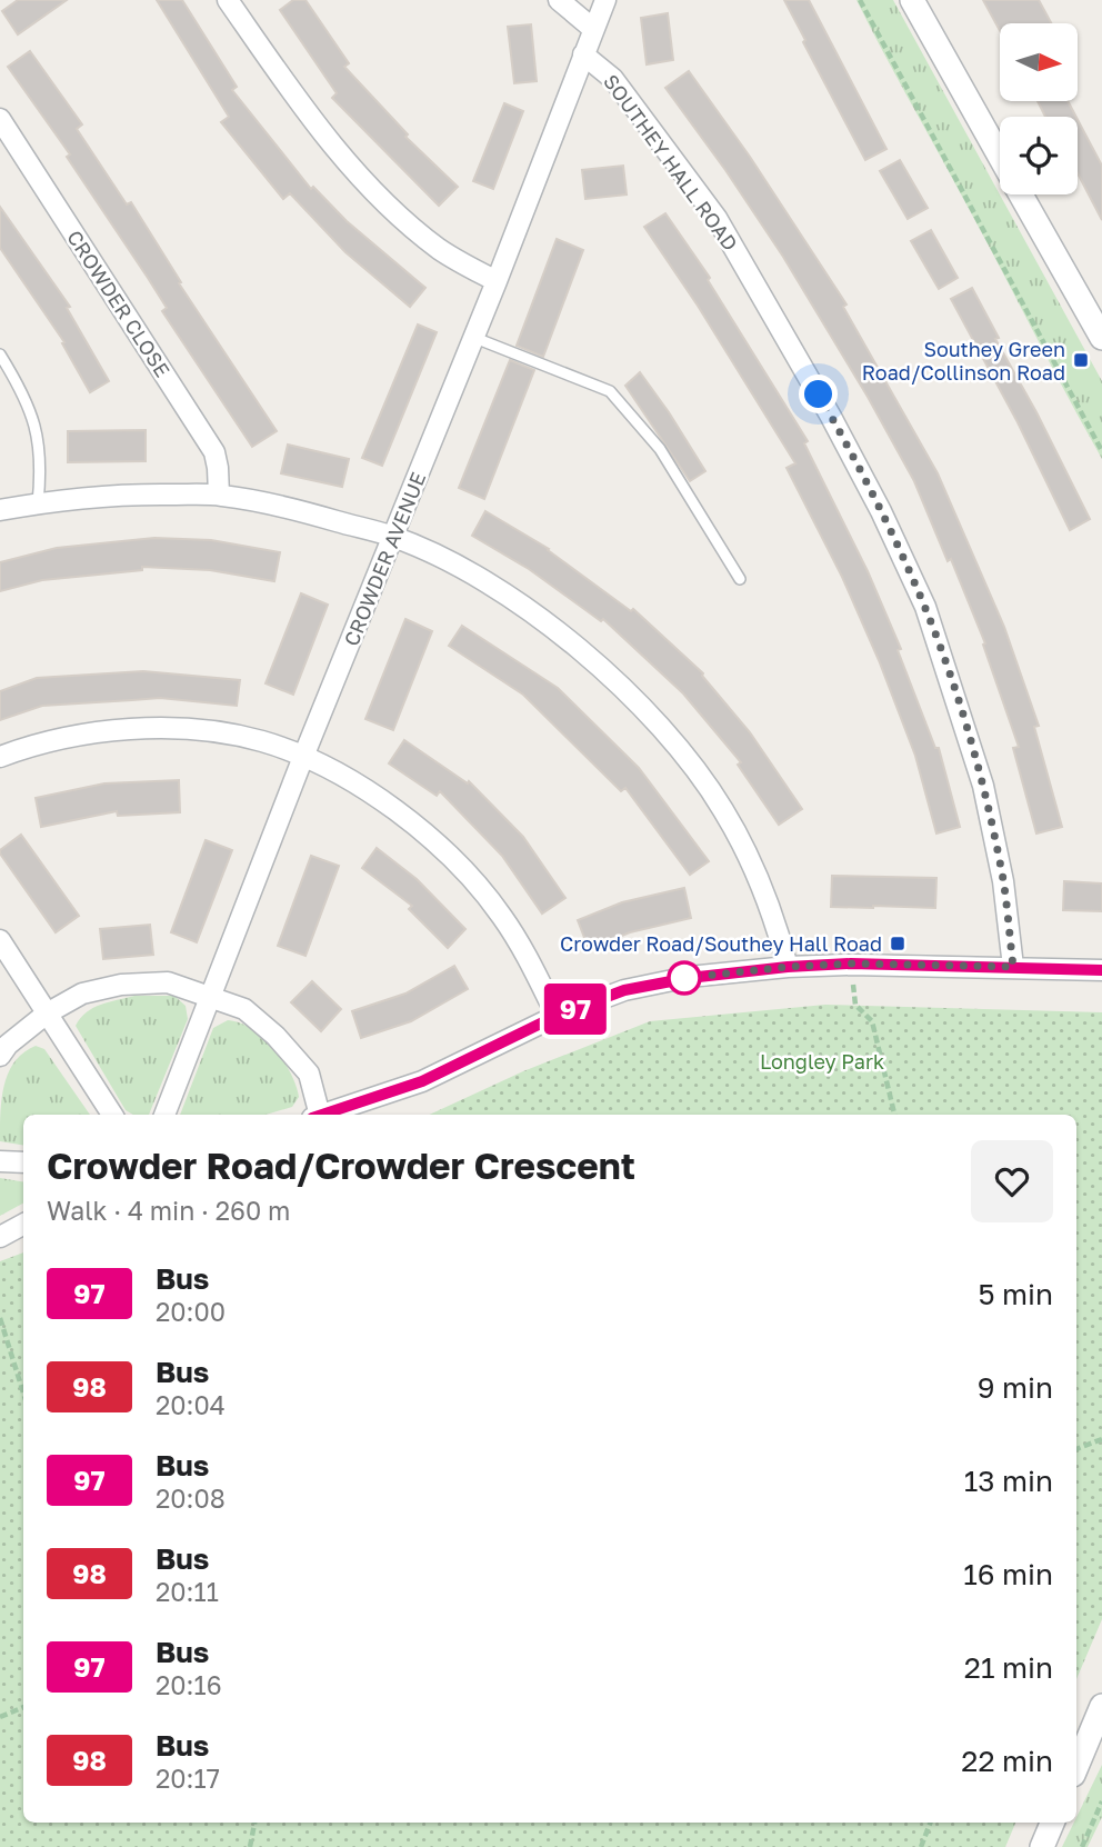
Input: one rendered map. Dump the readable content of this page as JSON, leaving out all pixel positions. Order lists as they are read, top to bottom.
{
  "streets": {
    "street": ["SOUTHEY HALL ROAD", "CROWDER CLOSE", "CROWDER AVENUE"]
  },
  "crossings": [
    ["SOUTHEY HALL ROAD", "CROWDER AVENUE"]
  ],
  "parks": ["Longley Park"],
  "places": {
    "transit": ["Southey Green Road/Collinson Road", "Crowder Road/Southey Hall Road"]
  },
  "lines": ["bus line 97"],
  "north": "right",
  "page": {
    "on_map": "97",
    "heading": ["Crowder Road/Crowder Crescent", "Walk · 4 min · 260 m"],
    "list": [
      {
        "mark": "97",
        "name": "Bus",
        "note": "20:00",
        "value": "5 min"
      },
      {
        "mark": "98",
        "name": "Bus",
        "note": "20:04",
        "value": "9 min"
      },
      {
        "mark": "97",
        "name": "Bus",
        "note": "20:08",
        "value": "13 min"
      },
      {
        "mark": "98",
        "name": "Bus",
        "note": "20:11",
        "value": "16 min"
      },
      {
        "mark": "97",
        "name": "Bus",
        "note": "20:16",
        "value": "21 min"
      },
      {
        "mark": "98",
        "name": "Bus",
        "note": "20:17",
        "value": "22 min"
      }
    ]
  }
}
